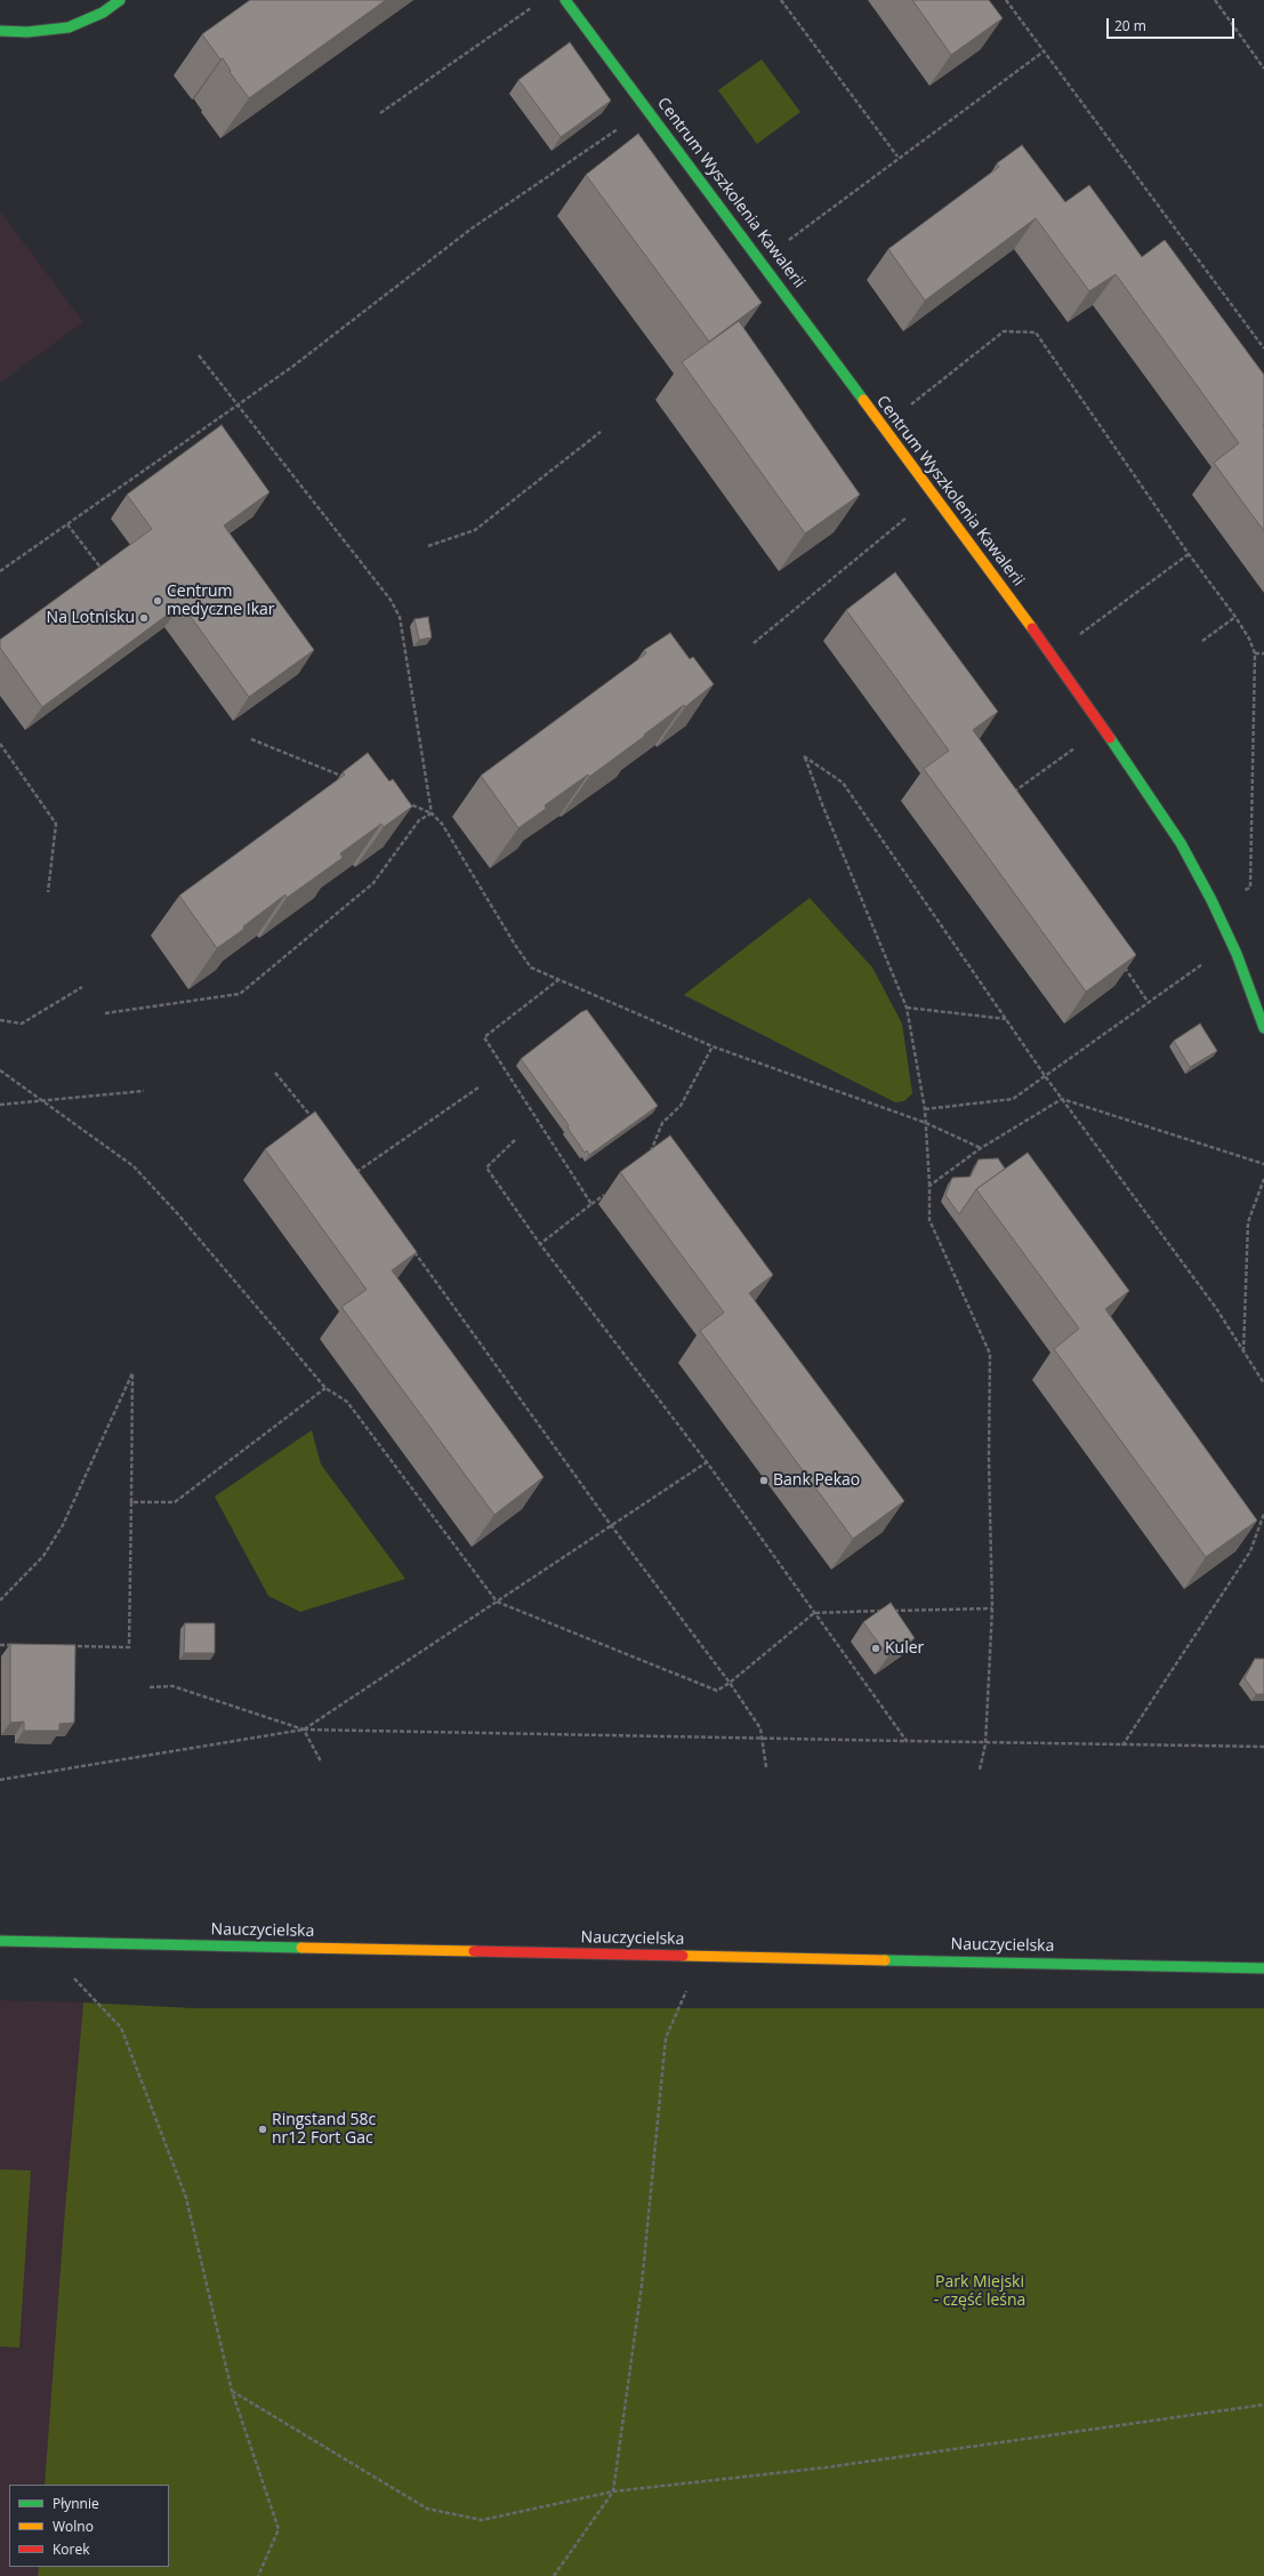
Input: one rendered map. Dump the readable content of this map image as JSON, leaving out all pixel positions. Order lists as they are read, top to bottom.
{
  "streets": {
    "street": ["Centrum Wyszkolenia Kawalerii", "Nauczycielska"]
  },
  "parks": ["Park Miejski - część leśna"],
  "places": [
    "Centrum medyczne Ikar",
    "Na Lotnisku",
    "Bank Pekao",
    "Kuler",
    "Ringstand 58c nr12 Fort Gac"
  ],
  "legend": ["Płynnie", "Wolno", "Korek"],
  "scale_bar": "20 m"
}
